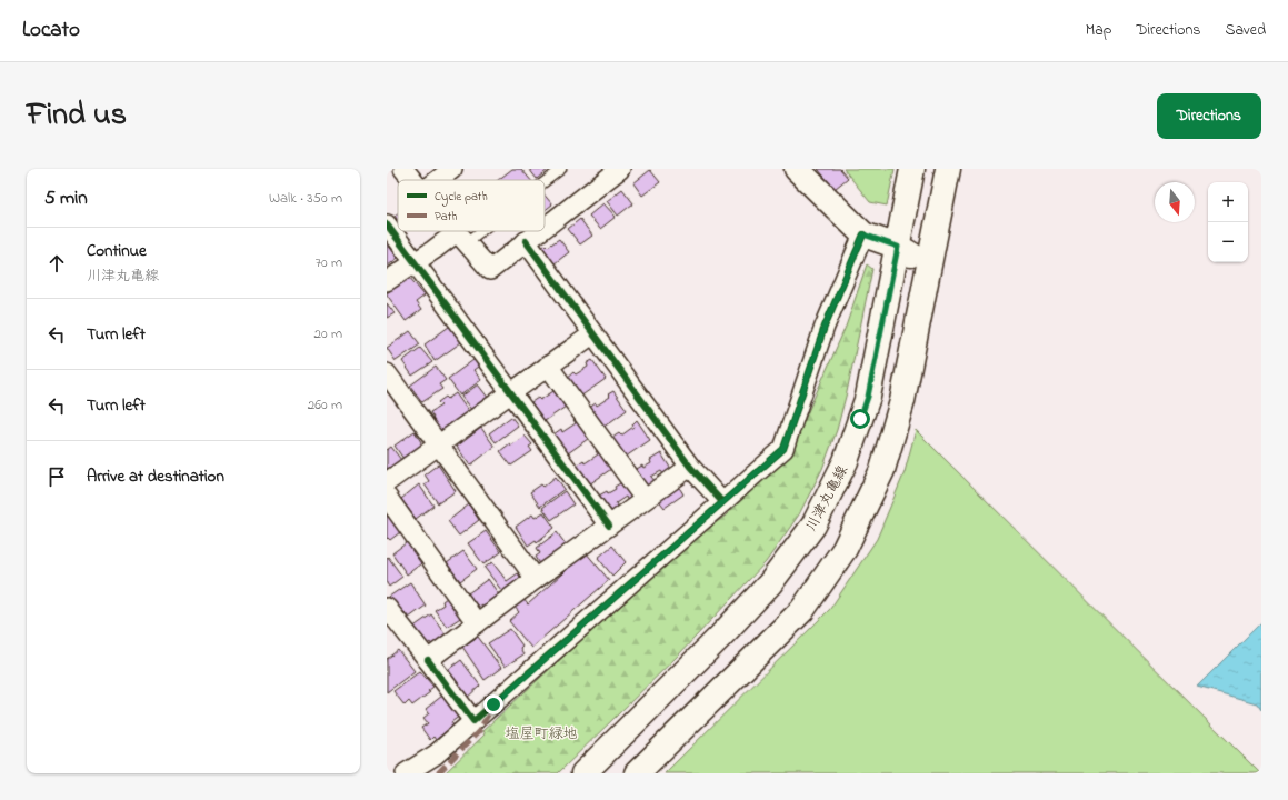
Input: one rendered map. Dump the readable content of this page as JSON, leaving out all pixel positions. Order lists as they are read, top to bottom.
{
  "streets": {
    "main road": ["川津丸亀線"]
  },
  "parks": ["塩屋町緑地"],
  "legend": ["Cycle path", "Path"],
  "north": "bottom",
  "page": {
    "header": "Locato",
    "nav": ["Map", "Directions", "Saved"],
    "title": "Find us",
    "buttons": "Directions",
    "heading": ["5 min", "Walk · 350 m"],
    "map_buttons": ["+", "−"],
    "list": [
      ["Continue", "川津丸亀線", "70 m"],
      ["Turn left", "20 m"],
      ["Turn left", "260 m"],
      "Arrive at destination"
    ]
  }
}
